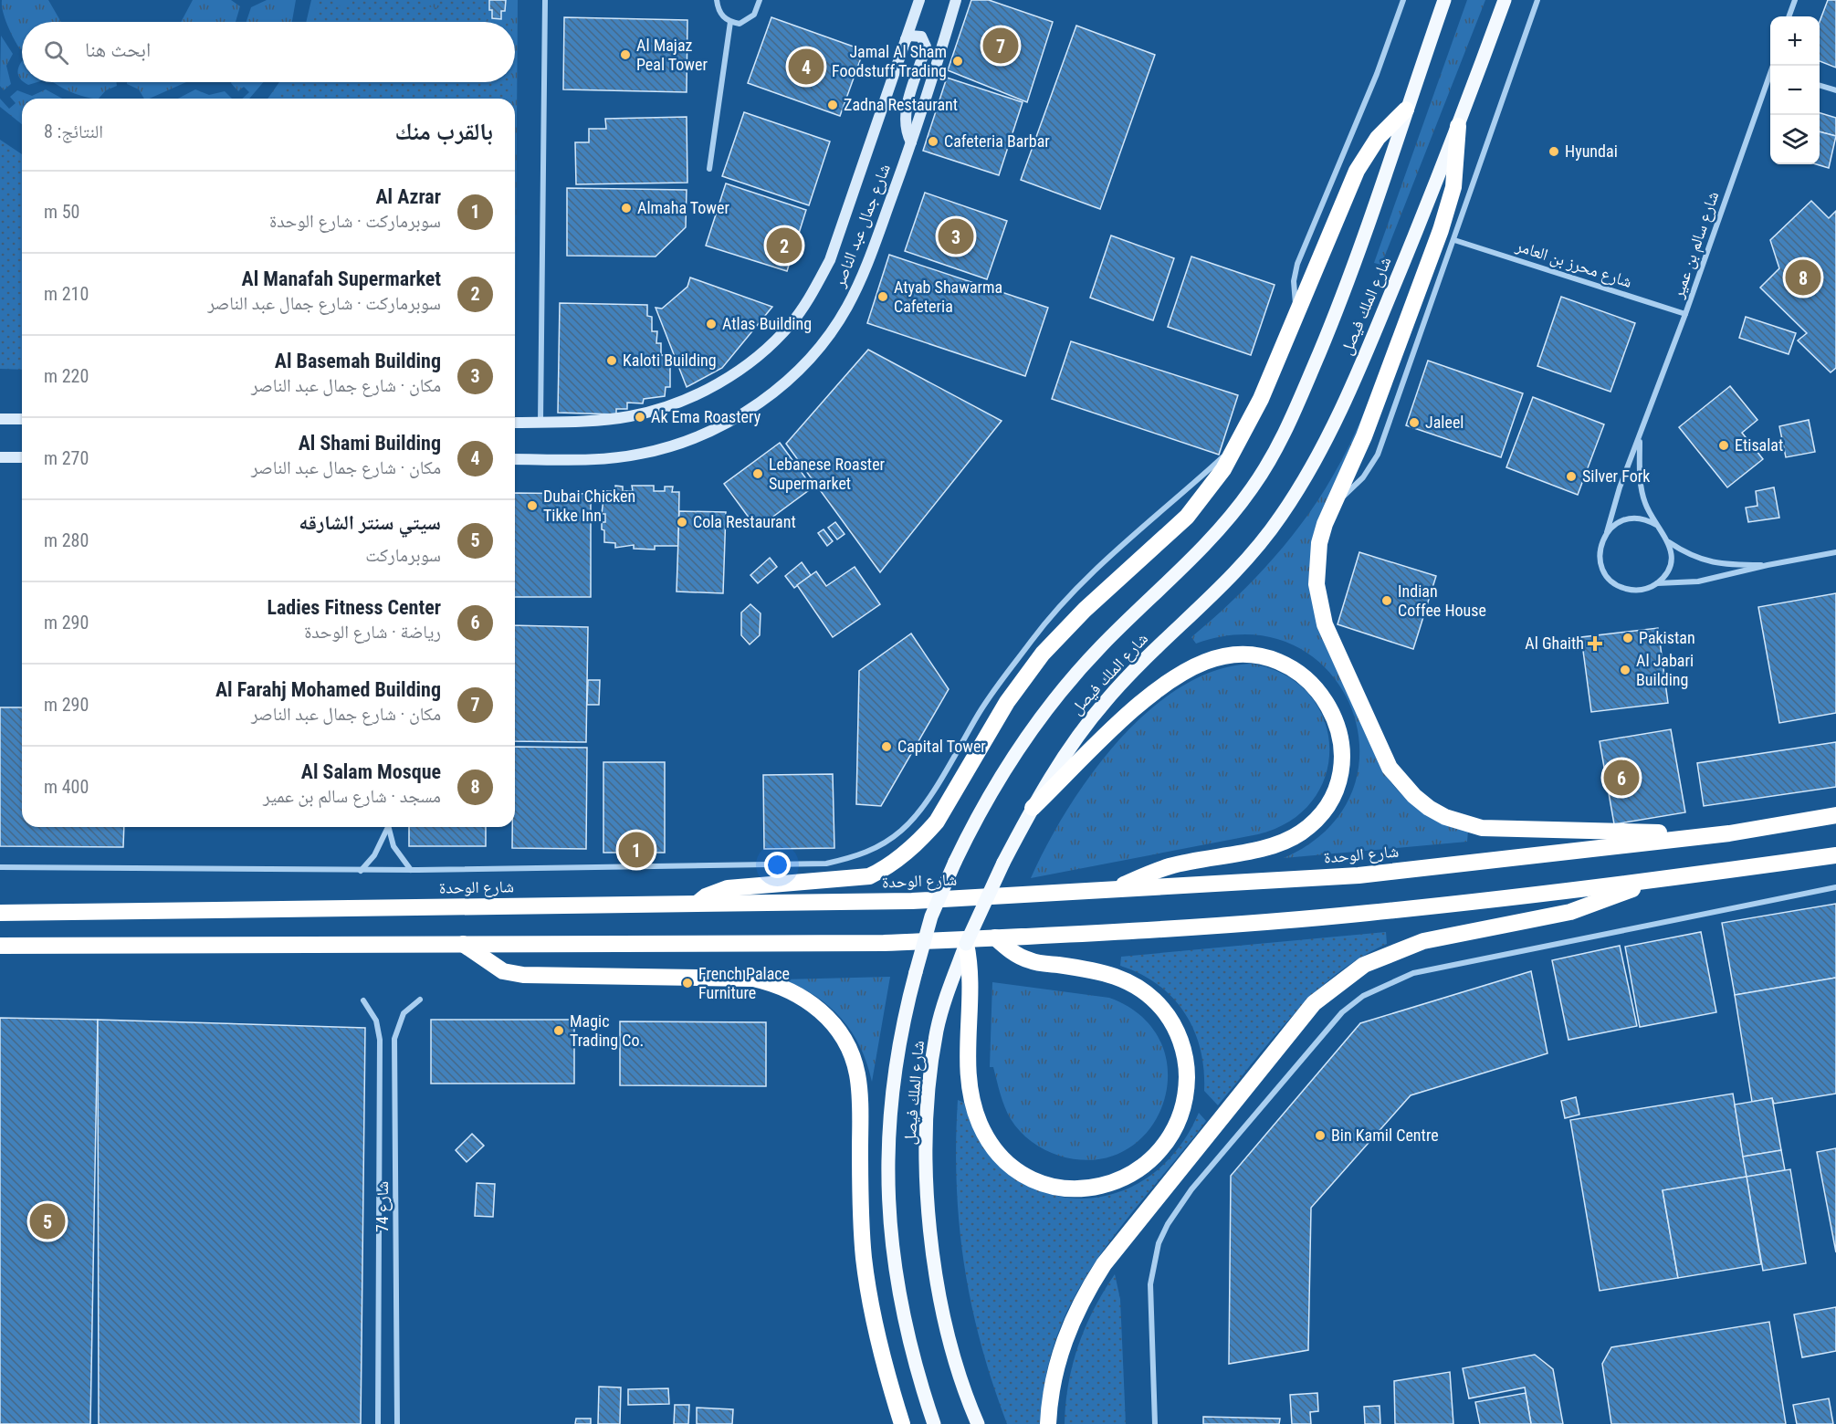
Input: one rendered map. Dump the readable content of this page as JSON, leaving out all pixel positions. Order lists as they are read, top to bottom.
{
  "streets": {
    "highway": ["شارع الوحدة"],
    "main road": ["شارع الملك فيصل"],
    "street": [
      "شارع جمال عبد الناصر",
      "شارع سالم بن عمير",
      "شارع محرز بن العامر",
      "شارع 74"
    ]
  },
  "crossings": [
    ["شارع سالم بن عمير", "شارع محرز بن العامر"]
  ],
  "places": {
    "other": [
      "Al Majaz Peal Tower",
      "Jamal Al Sham Foodstuff Trading",
      "Zadna Restaurant",
      "Cafeteria Barbar",
      "Hyundai",
      "Almaha Tower",
      "Atyab Shawarma Cafeteria",
      "Atlas Building",
      "Kaloti Building",
      "Ak Ema Roastery",
      "Jaleel",
      "Etisalat",
      "Lebanese Roaster Supermarket",
      "Silver Fork",
      "Dubai Chicken Tikke Inn",
      "Cola Restaurant",
      "Indian Coffee House",
      "Pakistan",
      "Al Jabari Building",
      "Capital Tower",
      "French Palace Furniture",
      "Magic Trading Co.",
      "Bin Kamil Centre"
    ],
    "health": ["Al Ghaith"]
  },
  "page": {
    "map_buttons": ["+", "−"],
    "search": "ابحث هنا",
    "pins": [
      "7",
      "4",
      "3",
      "2",
      "8",
      "6",
      "1",
      "5"
    ],
    "heading": ["بالقرب منك", "النتائج: 8"],
    "list": [
      {
        "mark": "1",
        "name": "Al Azrar",
        "note": "سوبرماركت · شارع الوحدة",
        "value": "50 m"
      },
      {
        "mark": "2",
        "name": "Al Manafah Supermarket",
        "note": "سوبرماركت · شارع جمال عبد الناصر",
        "value": "210 m"
      },
      {
        "mark": "3",
        "name": "Al Basemah Building",
        "note": "مكان · شارع جمال عبد الناصر",
        "value": "220 m"
      },
      {
        "mark": "4",
        "name": "Al Shami Building",
        "note": "مكان · شارع جمال عبد الناصر",
        "value": "270 m"
      },
      {
        "mark": "5",
        "name": "سيتي سنتر الشارقه",
        "note": "سوبرماركت",
        "value": "280 m"
      },
      {
        "mark": "6",
        "name": "Ladies Fitness Center",
        "note": "رياضة · شارع الوحدة",
        "value": "290 m"
      },
      {
        "mark": "7",
        "name": "Al Farahj Mohamed Building",
        "note": "مكان · شارع جمال عبد الناصر",
        "value": "290 m"
      },
      {
        "mark": "8",
        "name": "Al Salam Mosque",
        "note": "مسجد · شارع سالم بن عمير",
        "value": "400 m"
      }
    ]
  }
}
